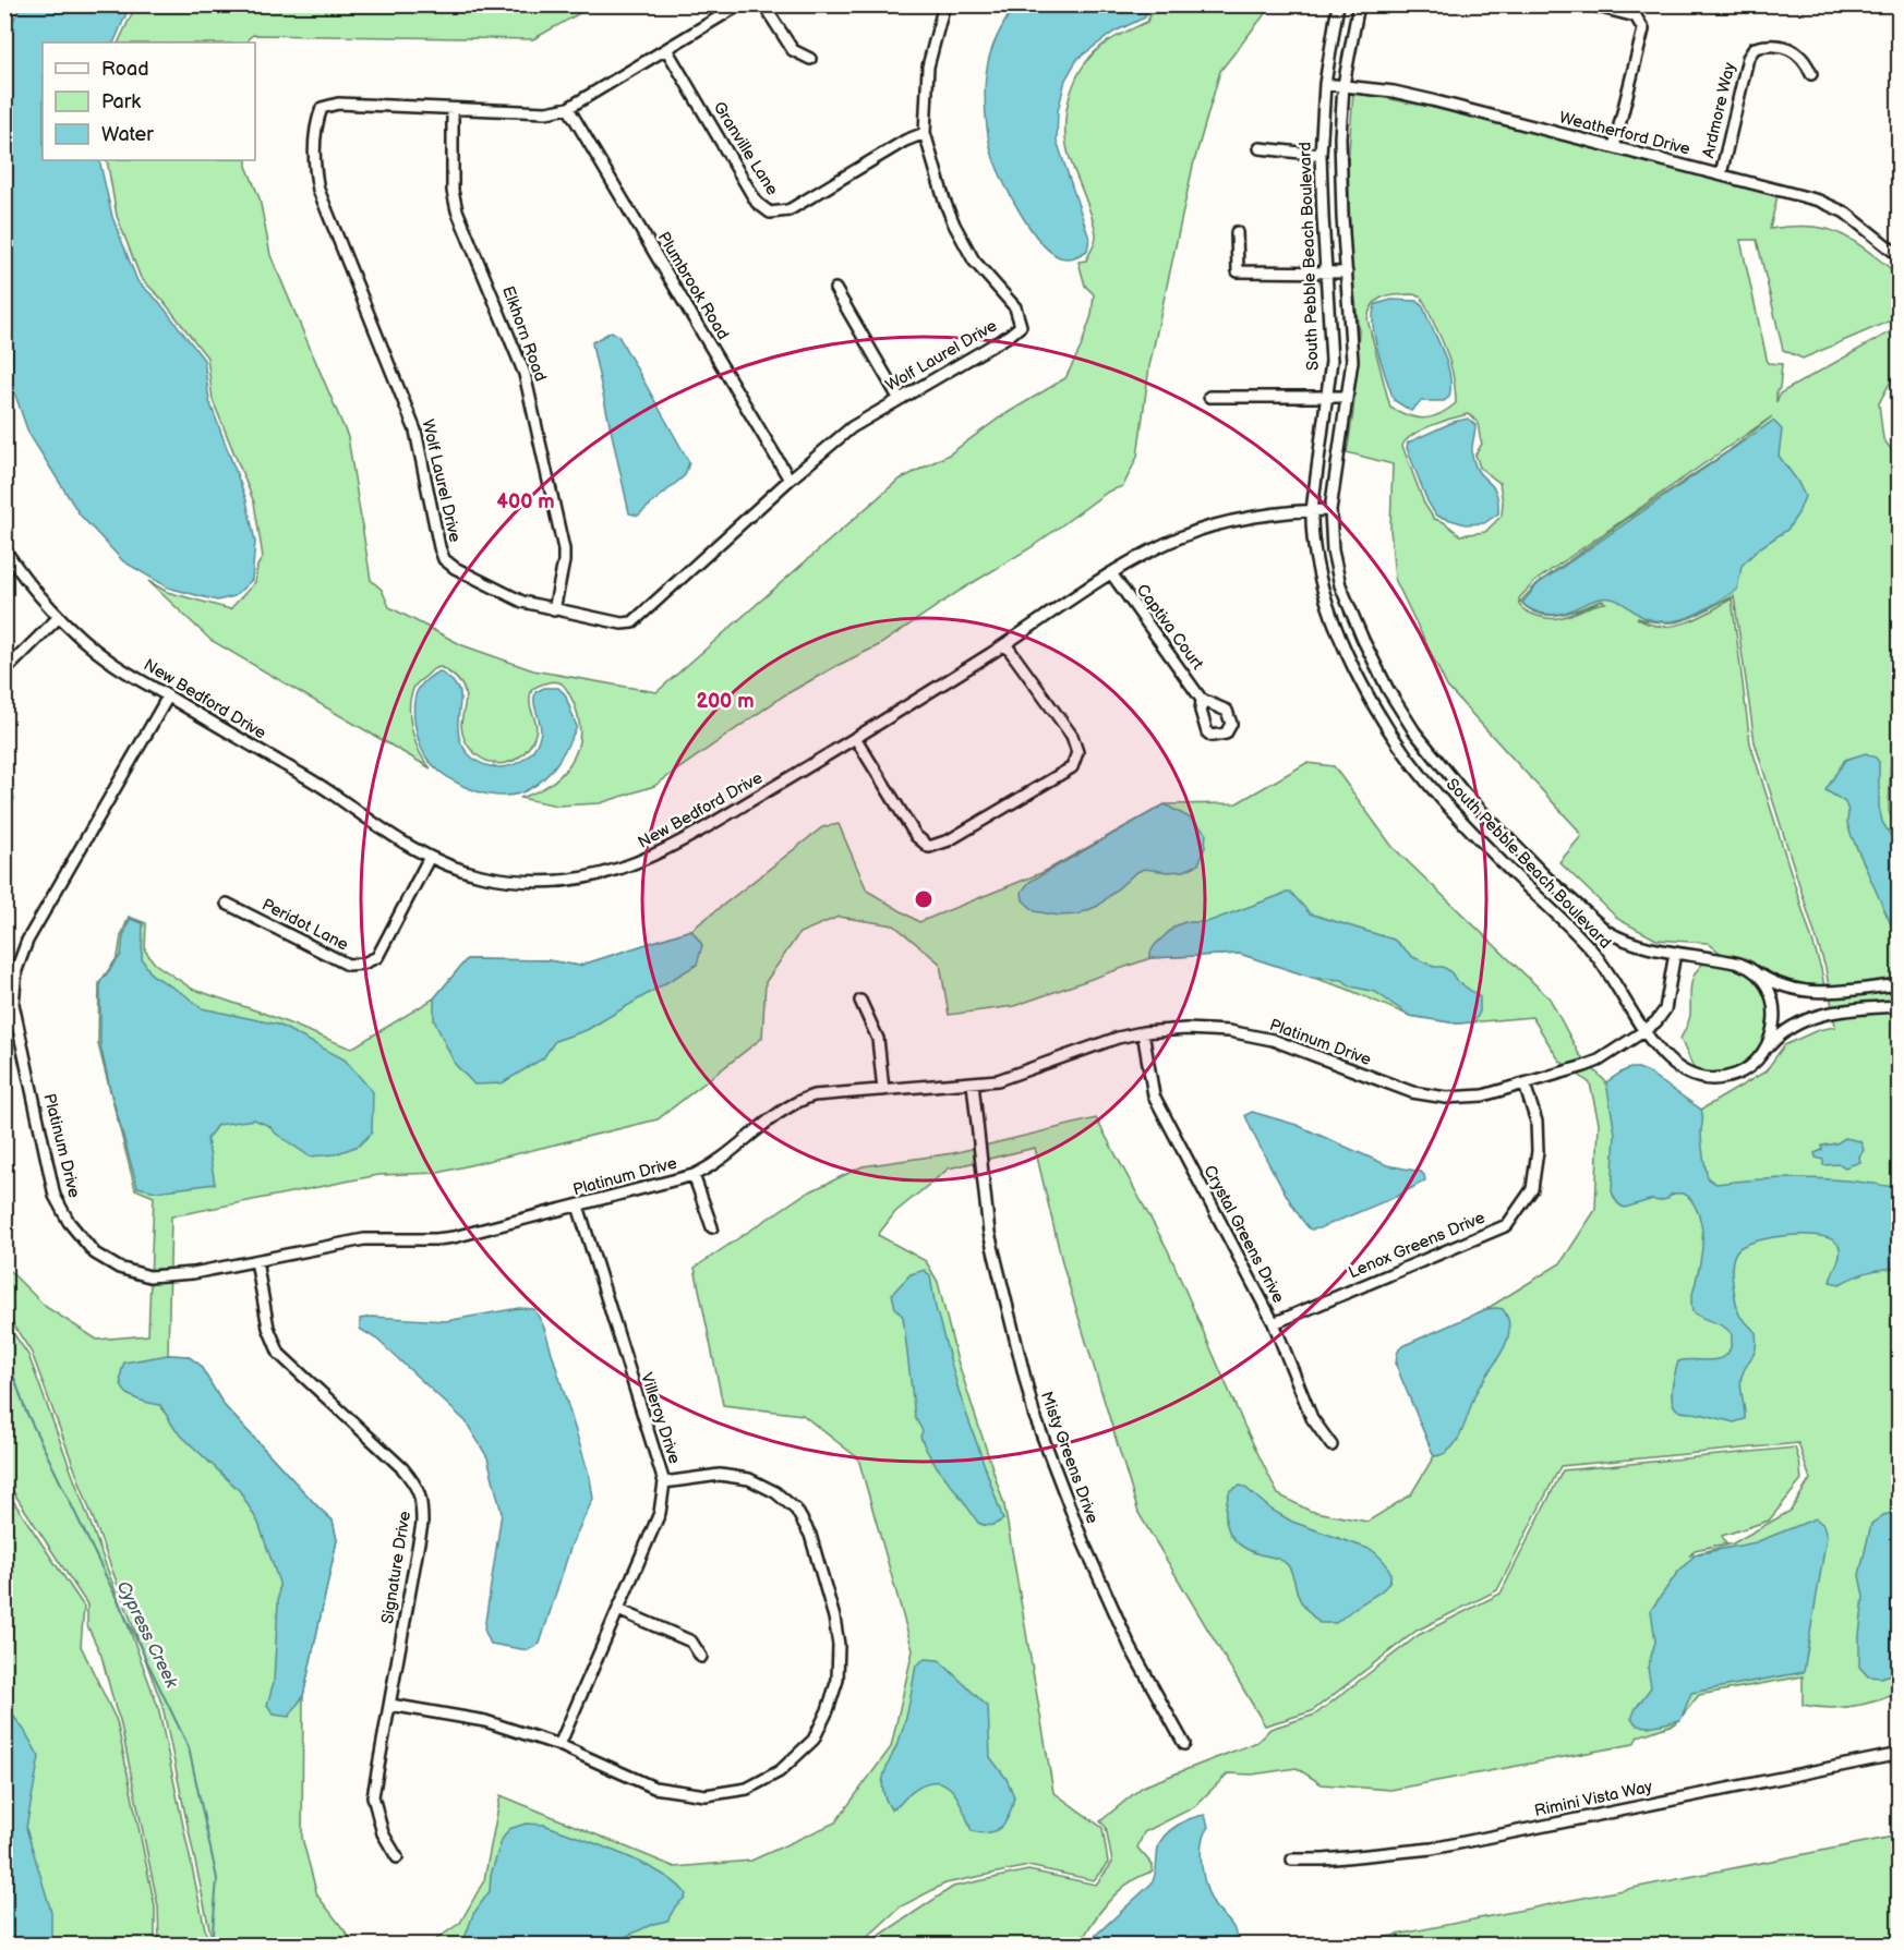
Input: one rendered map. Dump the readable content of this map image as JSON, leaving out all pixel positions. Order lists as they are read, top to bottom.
{
  "streets": {
    "street": [
      "Ardmore Way",
      "Weatherford Drive",
      "Granville Lane",
      "South Pebble Beach Boulevard",
      "Plumbrook Road",
      "Elkhorn Road",
      "Wolf Laurel Drive",
      "Captiva Court",
      "New Bedford Drive",
      "Peridot Lane",
      "Platinum Drive",
      "Crystal Greens Drive",
      "Lenox Greens Drive",
      "Villeroy Drive",
      "Misty Greens Drive",
      "Signature Drive",
      "Rimini Vista Way"
    ]
  },
  "crossings": [
    ["Ardmore Way", "Weatherford Drive"],
    ["Weatherford Drive", "South Pebble Beach Boulevard"],
    ["Granville Lane", "Wolf Laurel Drive"],
    ["South Pebble Beach Boulevard", "New Bedford Drive"],
    ["South Pebble Beach Boulevard", "Platinum Drive"],
    ["Plumbrook Road", "Wolf Laurel Drive"],
    ["Elkhorn Road", "Wolf Laurel Drive"],
    ["Captiva Court", "New Bedford Drive"],
    ["New Bedford Drive", "Peridot Lane"],
    ["New Bedford Drive", "Platinum Drive"],
    ["Platinum Drive", "Crystal Greens Drive"],
    ["Platinum Drive", "Lenox Greens Drive"],
    ["Platinum Drive", "Villeroy Drive"],
    ["Platinum Drive", "Misty Greens Drive"],
    ["Platinum Drive", "Signature Drive"],
    ["Crystal Greens Drive", "Lenox Greens Drive"]
  ],
  "water": ["Cypress Creek"],
  "legend": ["Road", "Park", "Water"],
  "rings": ["400 m", "200 m"]
}
